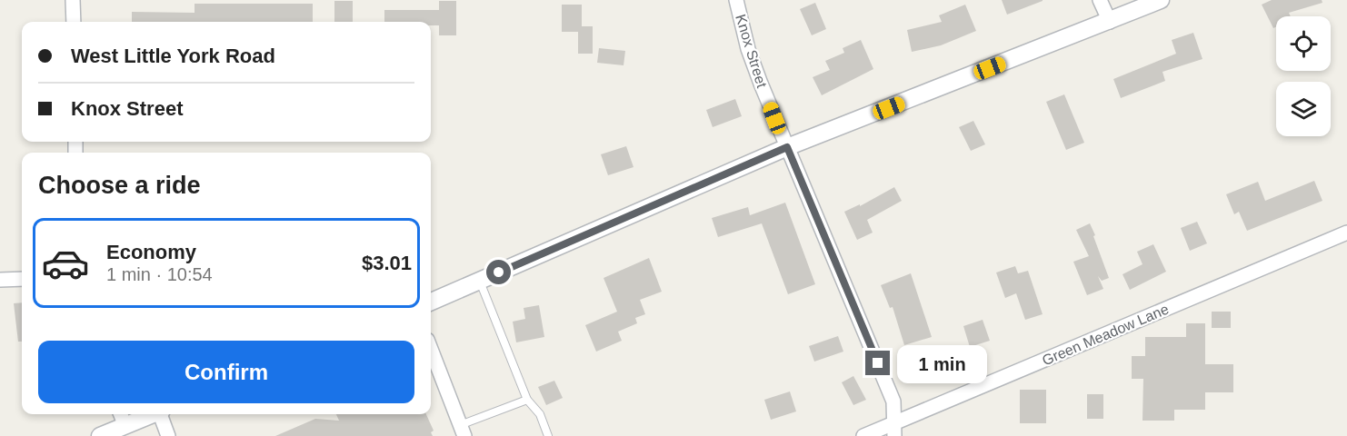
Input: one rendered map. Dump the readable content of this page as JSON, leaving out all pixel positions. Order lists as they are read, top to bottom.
{
  "streets": {
    "street": ["Knox Street", "Green Meadow Lane"]
  },
  "crossings": [
    ["Knox Street", "Green Meadow Lane"]
  ],
  "page": {
    "banner": ["West Little York Road", "Knox Street"],
    "heading": "Choose a ride",
    "list": [
      {
        "name": "Economy",
        "note": "1 min · 10:54",
        "value": "$3.01"
      }
    ],
    "buttons": "Confirm",
    "bubble": "1 min"
  }
}
